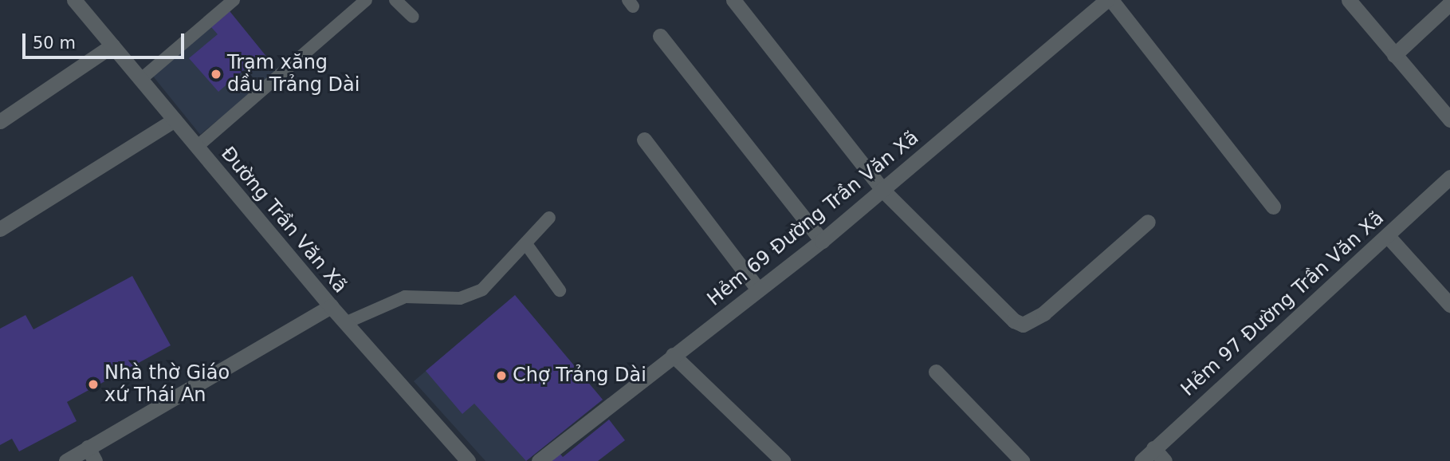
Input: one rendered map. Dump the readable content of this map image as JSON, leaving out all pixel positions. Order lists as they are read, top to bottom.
{
  "streets": {
    "street": ["Hẻm 69 Đường Trần Văn Xã", "Đường Trần Văn Xã", "Hẻm 97 Đường Trần Văn Xã"]
  },
  "places": ["Trạm xăng dầu Trảng Dài", "Chợ Trảng Dài", "Nhà thờ Giáo xứ Thái An"],
  "scale_bar": "50 m"
}
